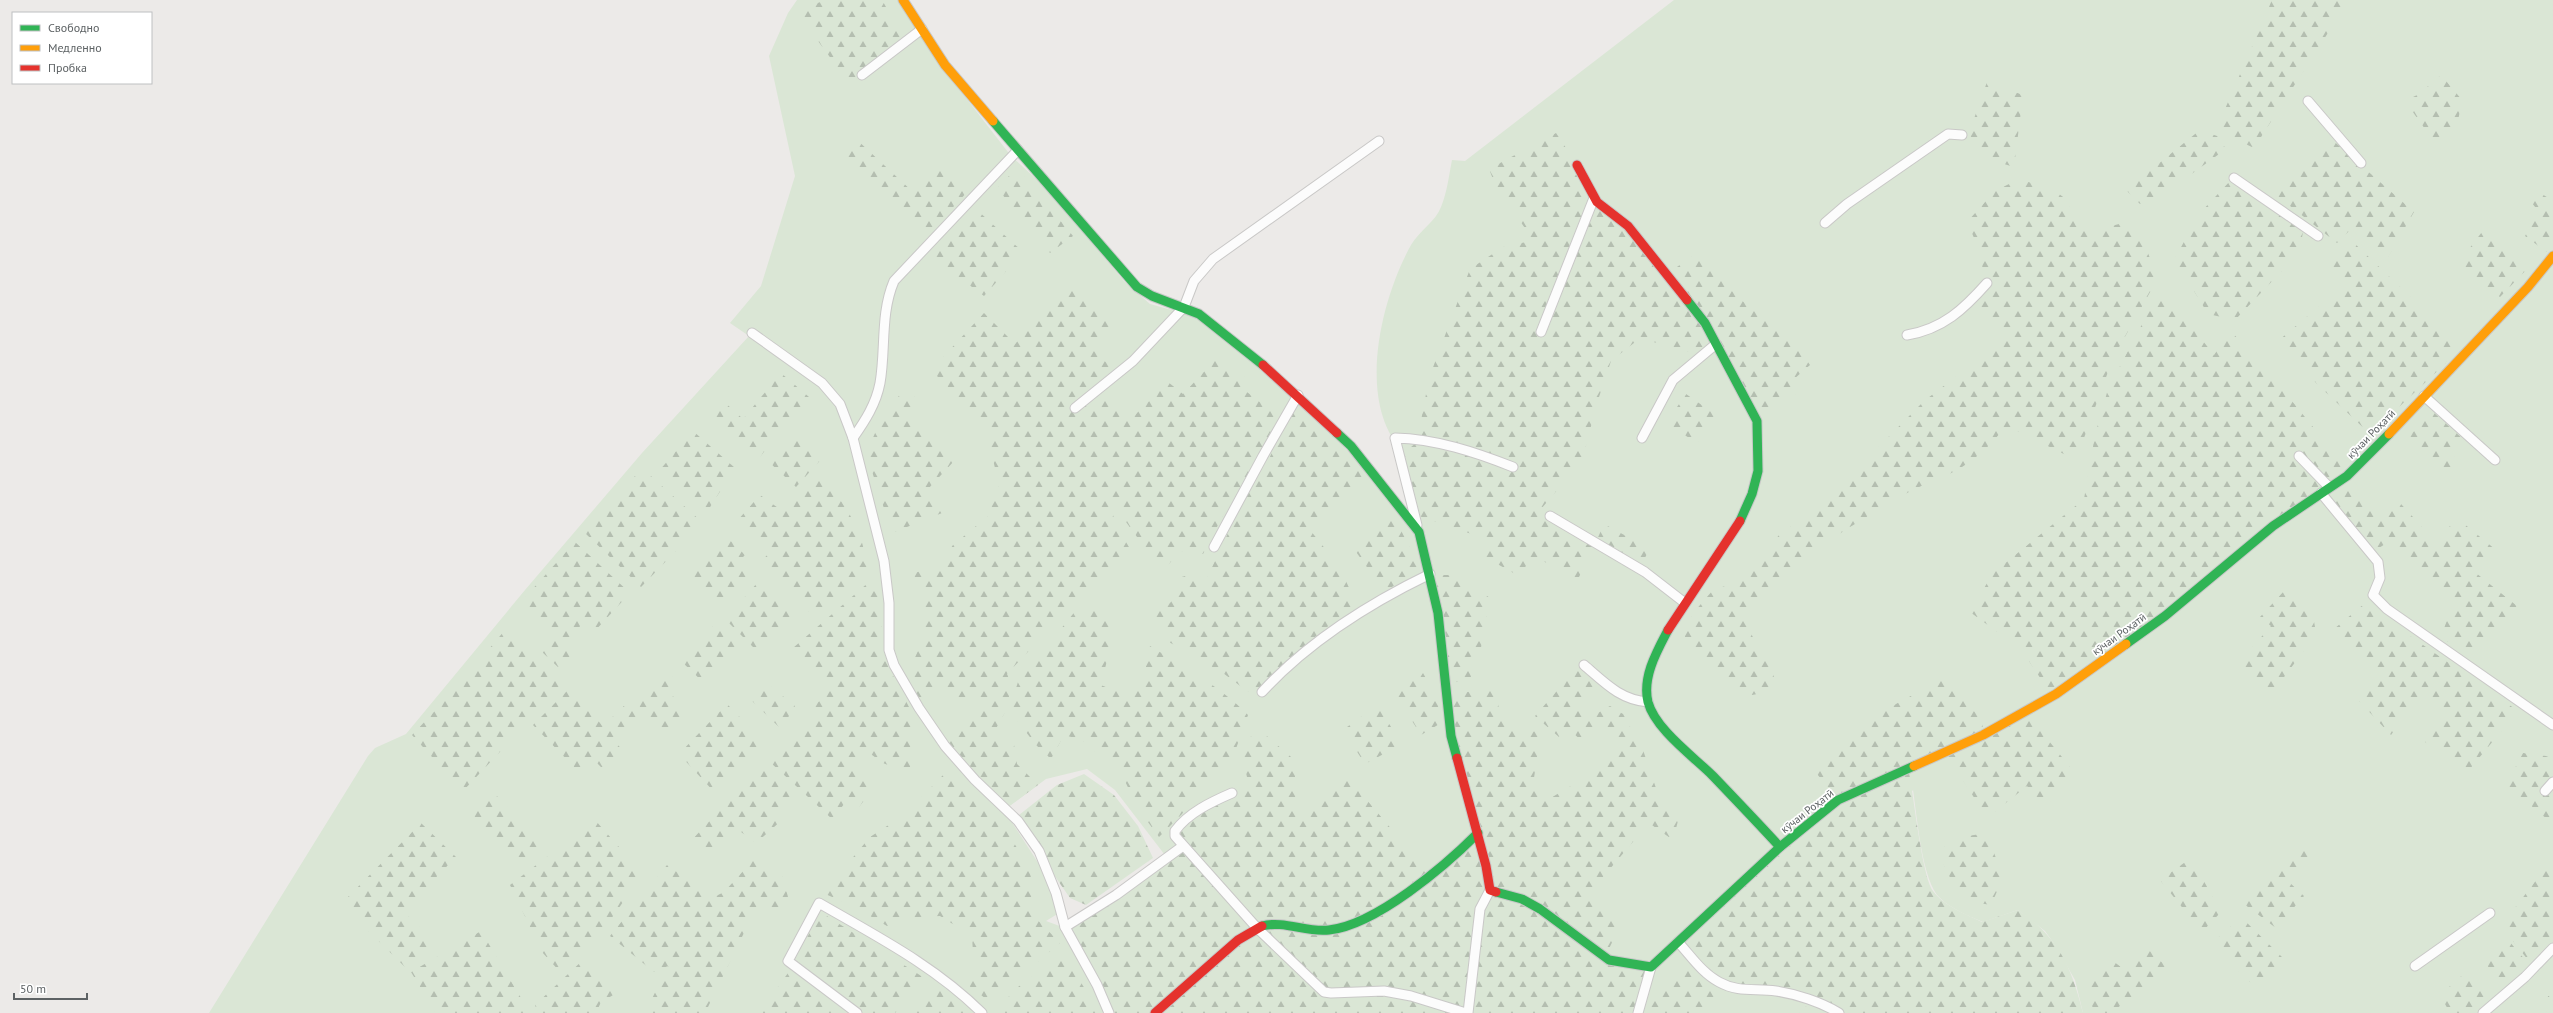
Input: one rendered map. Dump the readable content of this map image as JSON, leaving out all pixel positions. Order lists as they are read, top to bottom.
{
  "streets": {
    "street": ["кӯчаи Роҳатӣ"]
  },
  "legend": ["Свободно", "Медленно", "Пробка"],
  "scale_bar": "50 m"
}
